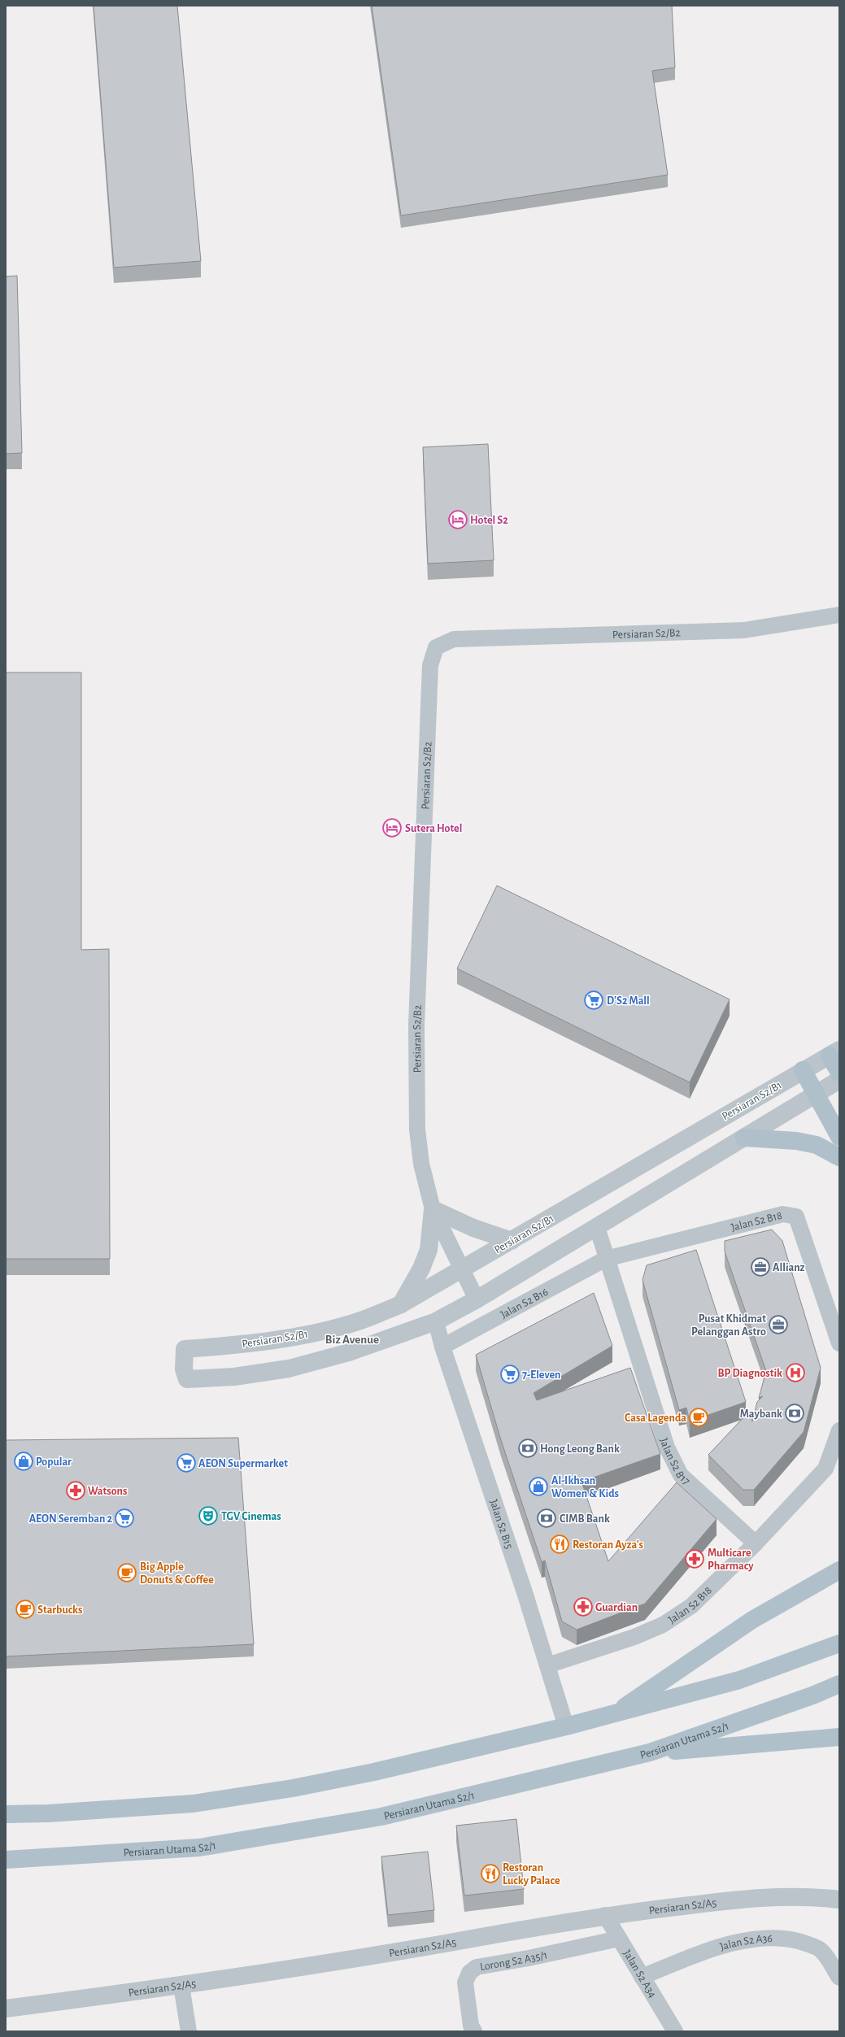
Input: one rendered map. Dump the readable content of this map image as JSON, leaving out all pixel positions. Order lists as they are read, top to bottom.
{
  "streets": {
    "main road": ["Persiaran Utama S2/1"],
    "street": [
      "Persiaran S2/B2",
      "Persiaran S2/B1",
      "Jalan S2 B18",
      "Jalan S2 B16",
      "Jalan S2 B17",
      "Jalan S2 B15",
      "Persiaran S2/A5",
      "Jalan S2 A36",
      "Lorong S2 A35/1",
      "Jalan S2 A34"
    ]
  },
  "crossings": [
    ["Persiaran S2/B2", "Persiaran S2/B1"],
    ["Persiaran S2/B1", "Jalan S2 B15"],
    ["Jalan S2 B18", "Jalan S2 B16"],
    ["Jalan S2 B18", "Jalan S2 B17"],
    ["Jalan S2 B18", "Jalan S2 B15"],
    ["Jalan S2 B16", "Jalan S2 B17"],
    ["Jalan S2 B16", "Jalan S2 B15"],
    ["Persiaran S2/A5", "Jalan S2 A34"],
    ["Jalan S2 A36", "Jalan S2 A34"],
    ["Lorong S2 A35/1", "Jalan S2 A34"]
  ],
  "districts": ["Biz Avenue"],
  "places": {
    "hotel": ["Hotel S2", "Sutera Hotel"],
    "supermarket": [
      "D'S2 Mall",
      "7-Eleven",
      "AEON Supermarket",
      "AEON Seremban 2"
    ],
    "office": ["Allianz", "Pusat Khidmat Pelanggan Astro"],
    "hospital": ["BP Diagnostik"],
    "bank": ["Maybank", "Hong Leong Bank", "CIMB Bank"],
    "cafe": ["Casa Lagenda", "Big Apple Donuts & Coffee", "Starbucks"],
    "shop": ["Popular", "Al-Ikhsan Women & Kids"],
    "pharmacy": ["Watsons", "Multicare Pharmacy", "Guardian"],
    "theatre": ["TGV Cinemas"],
    "restaurant": ["Restoran Ayza's", "Restoran Lucky Palace"]
  }
}
